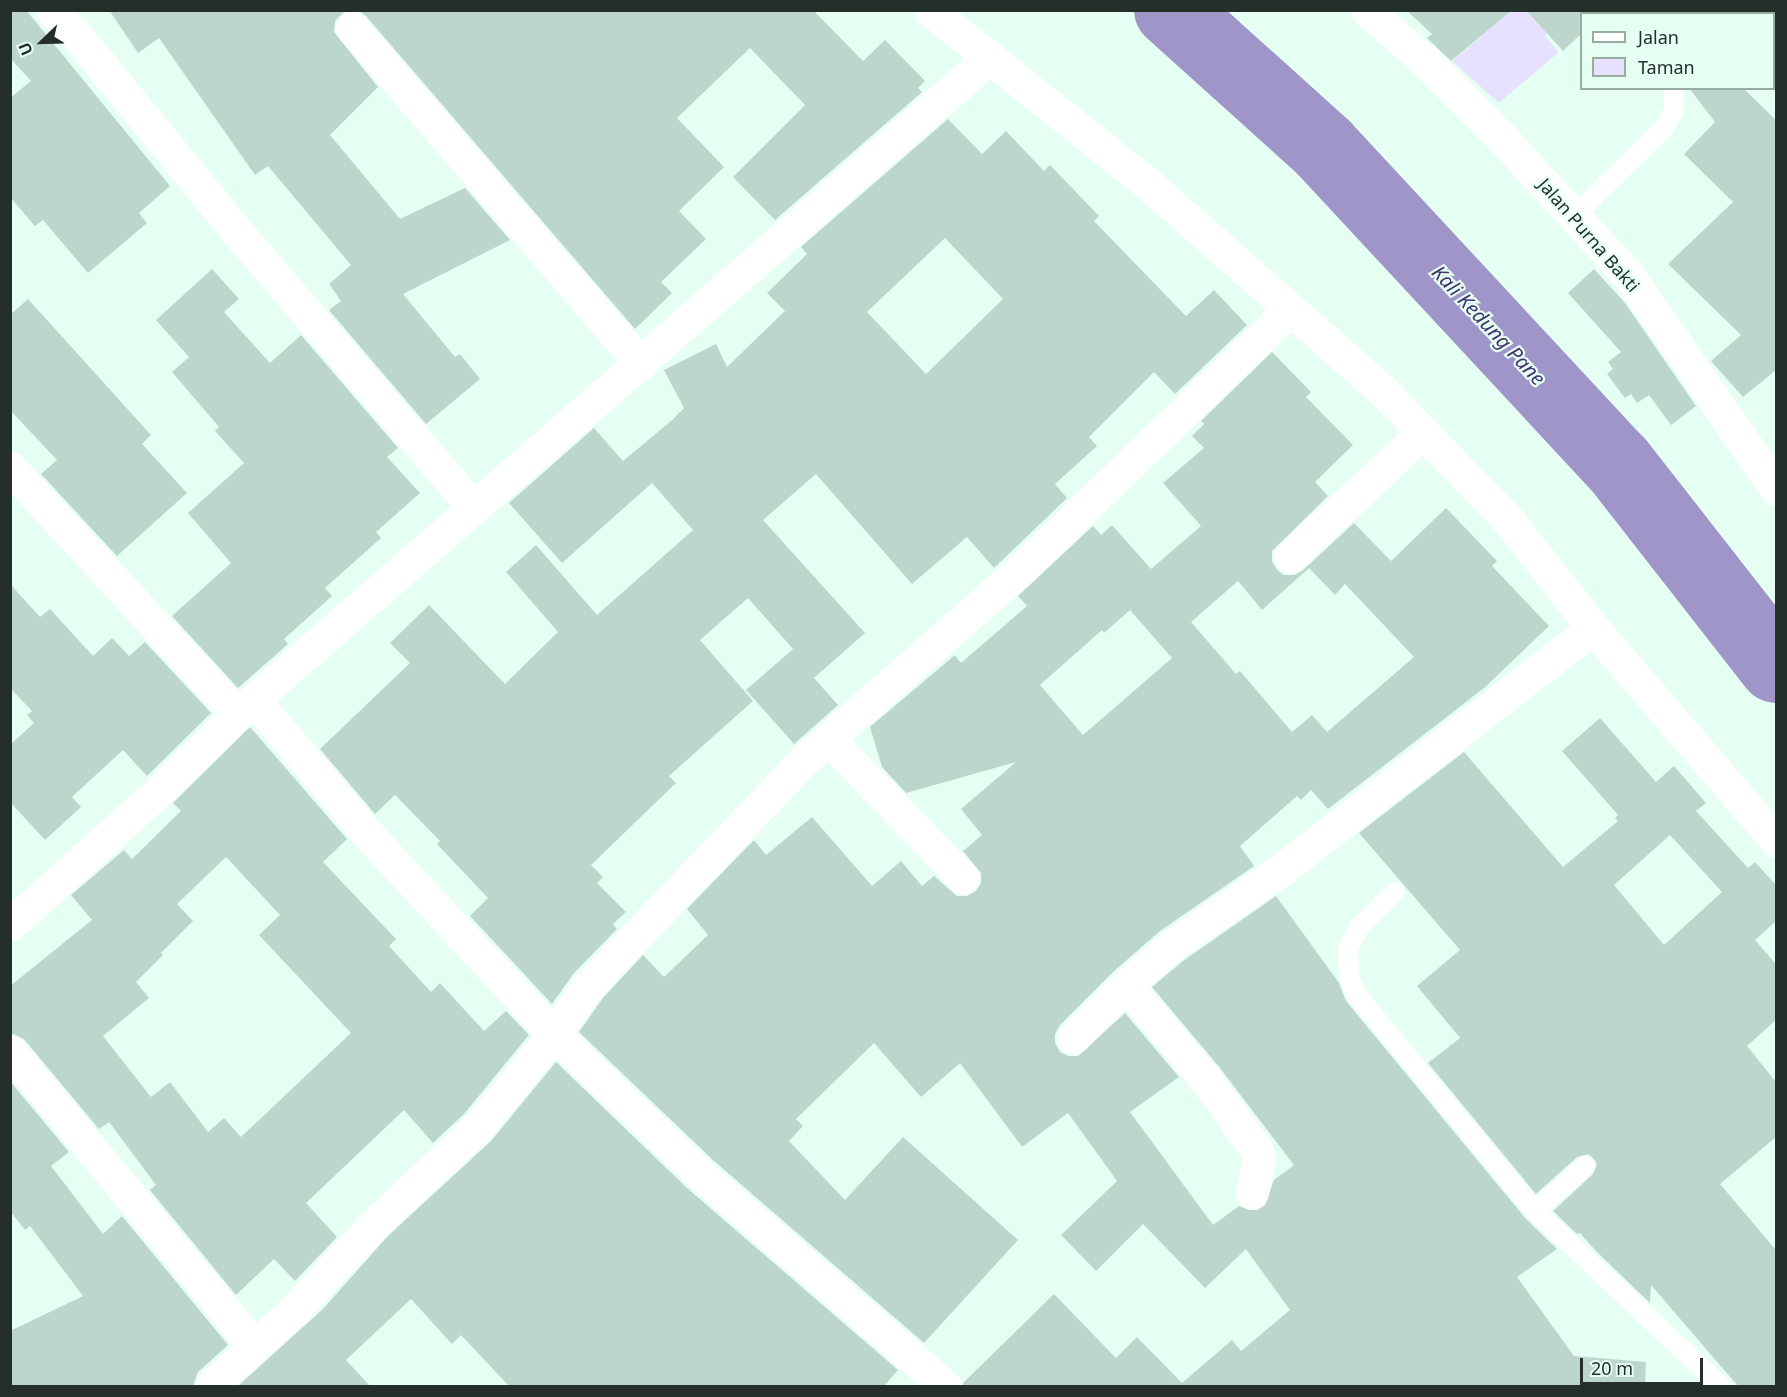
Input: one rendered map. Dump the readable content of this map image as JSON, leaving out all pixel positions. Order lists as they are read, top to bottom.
{
  "streets": {
    "street": ["Jalan Purna Bakti"]
  },
  "water": ["Kali Kedung Pane"],
  "legend": ["Jalan", "Taman"],
  "scale_bar": "20 m",
  "north": "bottom left"
}
